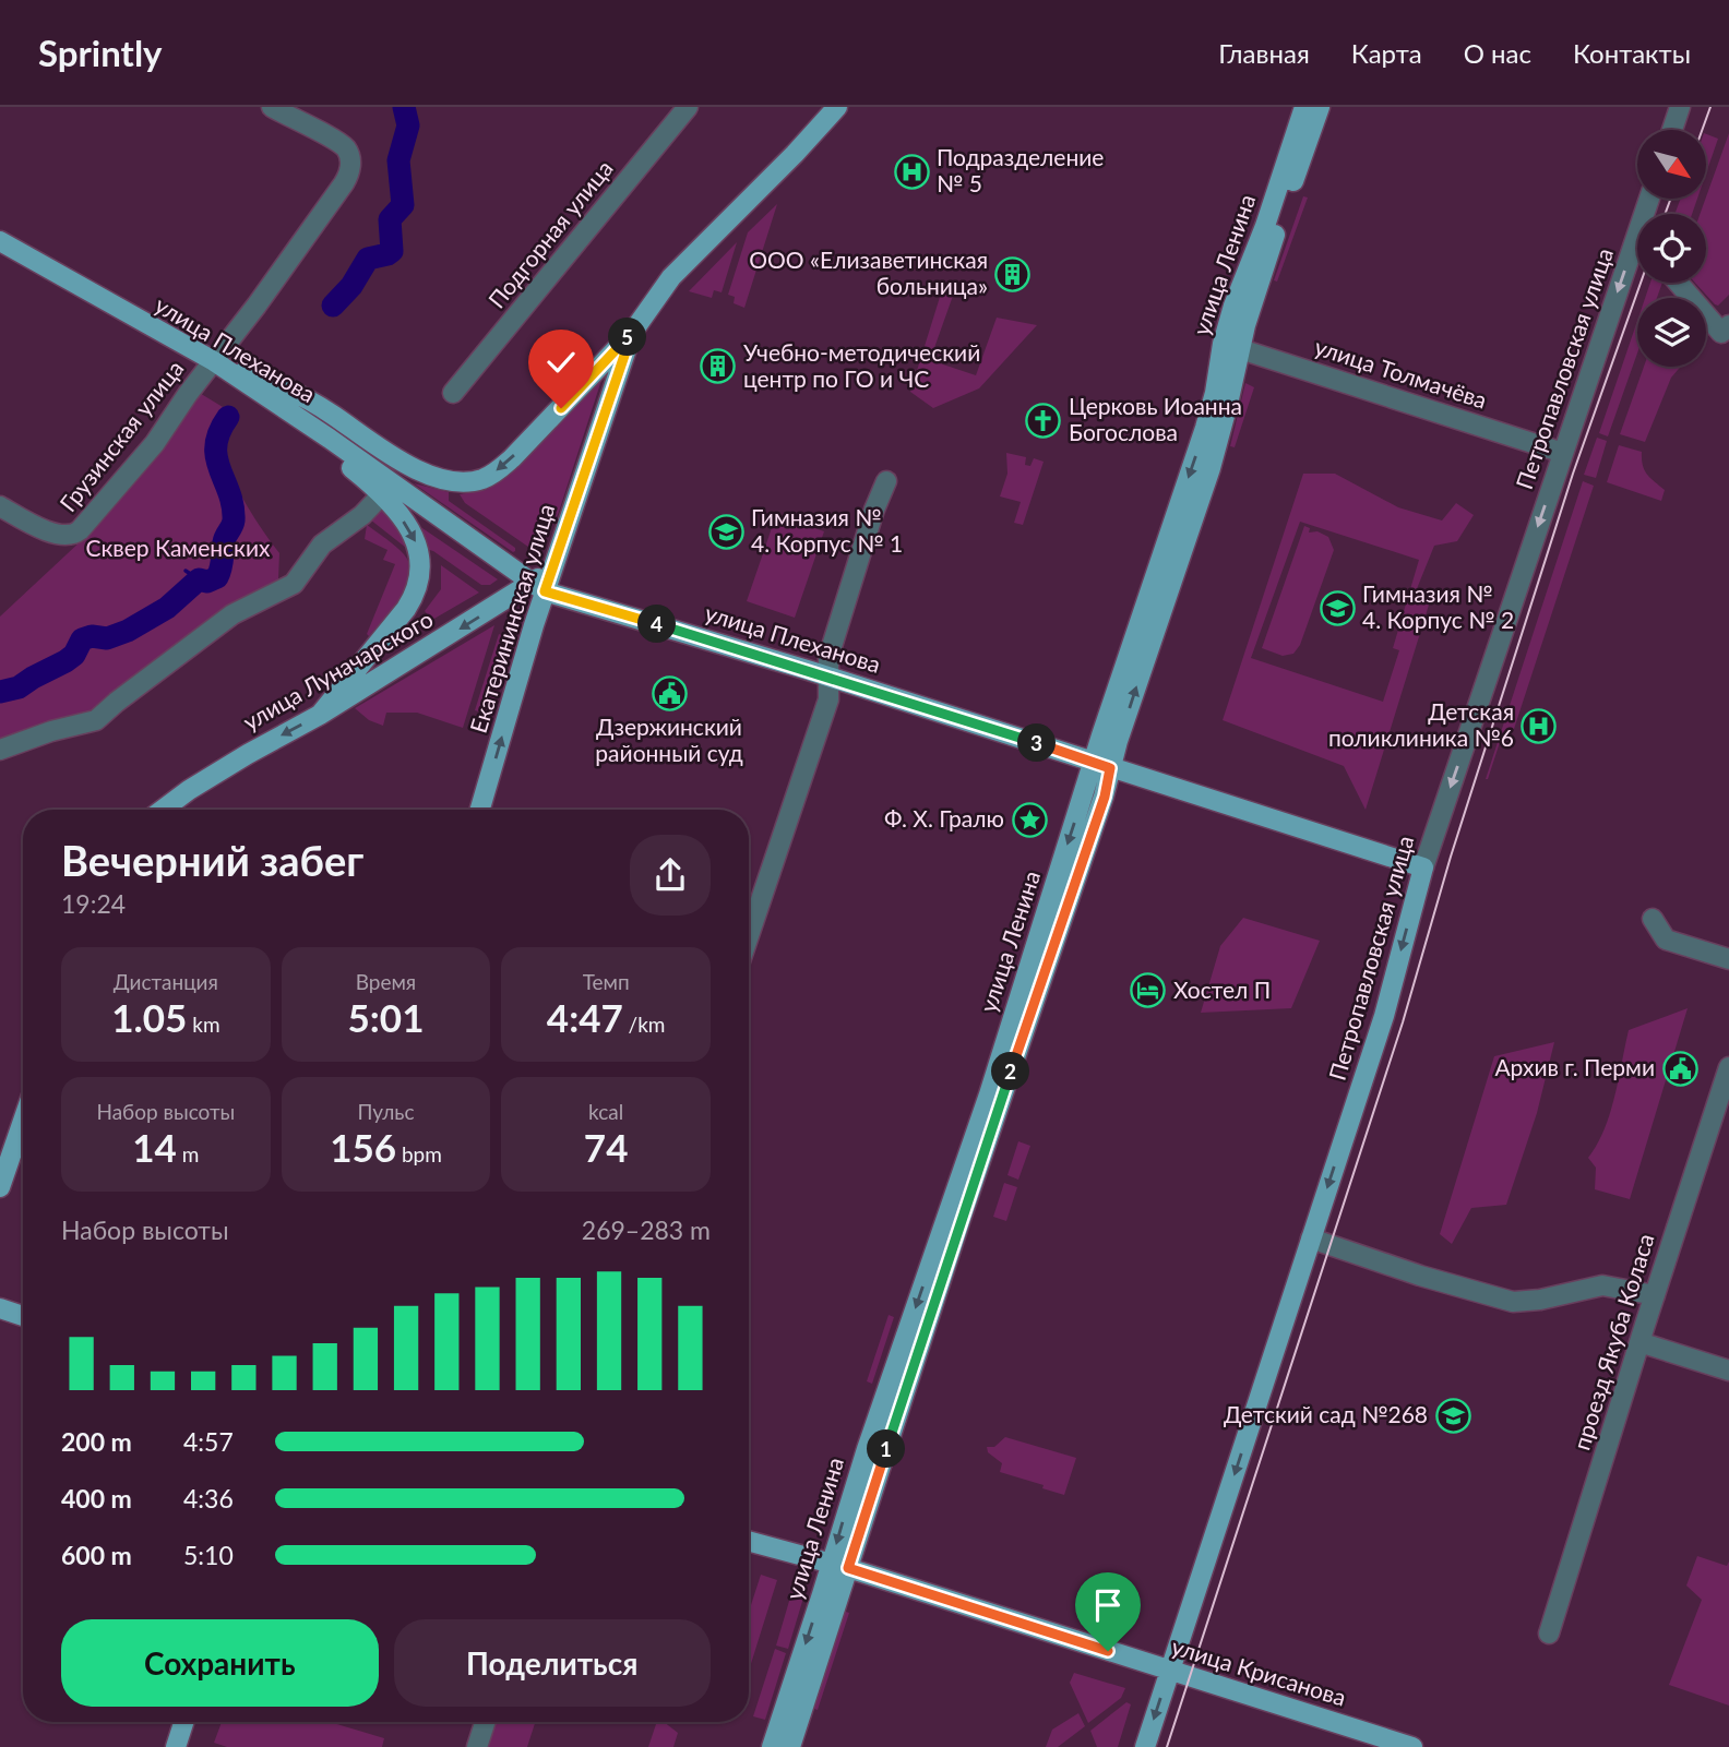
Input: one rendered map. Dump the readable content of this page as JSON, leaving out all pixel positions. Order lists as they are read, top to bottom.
{
  "streets": {
    "main road": [
      "улица Ленина",
      "улица Плеханова",
      "Петропавловская улица",
      "Екатерининская улица",
      "улица Луначарского",
      "улица Крисанова"
    ],
    "street": [
      "Подгорная улица",
      "улица Толмачёва",
      "Грузинская улица",
      "проезд Якуба Коласа"
    ]
  },
  "crossings": [
    ["улица Ленина", "улица Плеханова"],
    ["улица Ленина", "улица Толмачёва"],
    ["улица Ленина", "улица Крисанова"],
    ["улица Плеханова", "Петропавловская улица"],
    ["улица Плеханова", "Грузинская улица"],
    ["улица Плеханова", "Екатерининская улица"],
    ["улица Плеханова", "улица Луначарского"],
    ["Петропавловская улица", "улица Толмачёва"],
    ["Петропавловская улица", "улица Крисанова"],
    ["Екатерининская улица", "улица Луначарского"]
  ],
  "one_way": ["Петропавловская улица", "улица Луначарского"],
  "parks": ["Сквер Каменских"],
  "places": {
    "hospital": ["Подразделение № 5", "Детская поликлиника №6"],
    "building": ["ООО «Елизаветинская больница»", "Учебно-методический центр по ГО и ЧС"],
    "church": ["Церковь Иоанна Богослова"],
    "school or university": ["Гимназия № 4. Корпус № 1", "Гимназия № 4. Корпус № 2", "Детский сад №268"],
    "public building": ["Дзержинский районный суд", "Архив г. Перми"],
    "place": ["Ф. Х. Гралю"],
    "hotel": ["Хостел П"]
  },
  "north": "bottom right",
  "page": {
    "header": "Sprintly",
    "nav": [
      "Главная",
      "Карта",
      "О нас",
      "Контакты"
    ],
    "pins": [
      "5",
      "4",
      "3",
      "2",
      "1"
    ],
    "heading": ["Вечерний забег", "19:24"],
    "stats": [
      ["Дистанция", "1.05 km"],
      ["Время", "5:01"],
      ["Темп", "4:47 /km"],
      ["Набор высоты", "14 m"],
      ["Пульс", "156 bpm"],
      ["kcal", "74"]
    ],
    "chart": ["Набор высоты", "269–283 m"],
    "list": [
      {
        "name": "200 m",
        "note": "4:57"
      },
      {
        "name": "400 m",
        "note": "4:36"
      },
      {
        "name": "600 m",
        "note": "5:10"
      }
    ],
    "buttons": ["Сохранить", "Поделиться"]
  }
}
